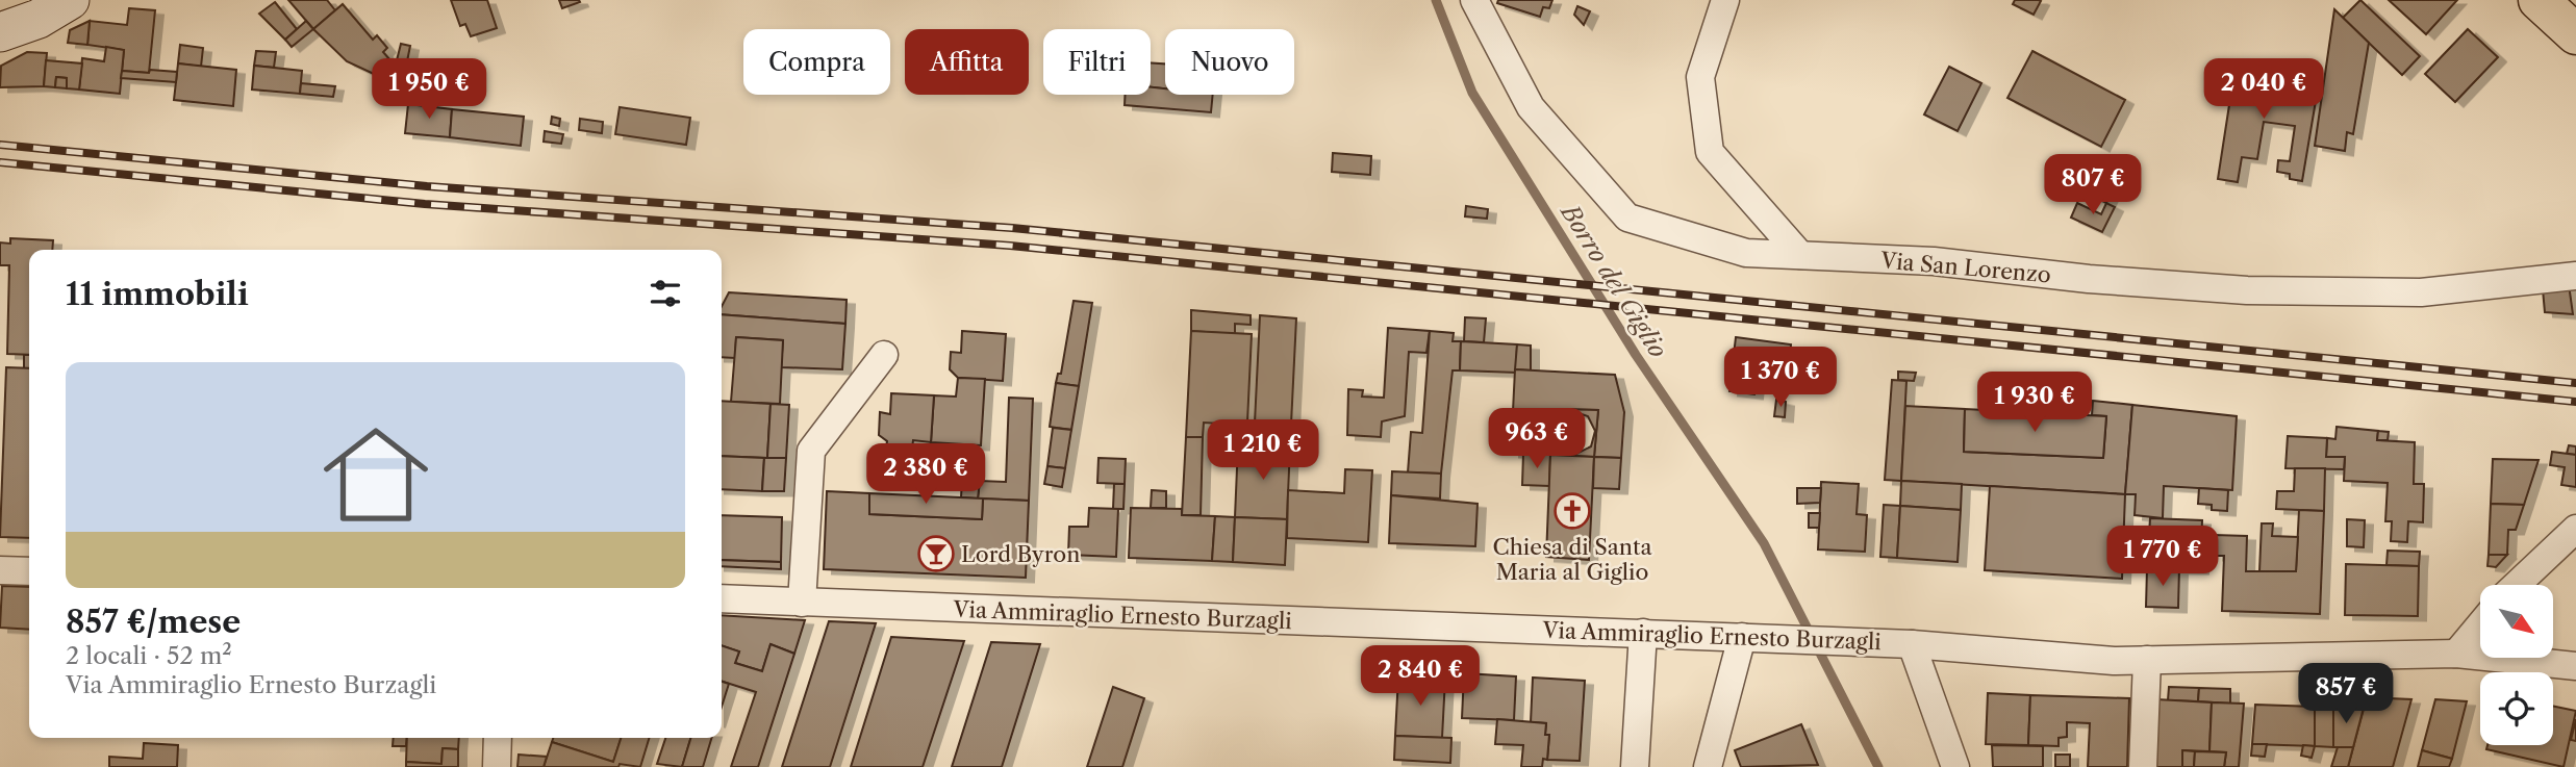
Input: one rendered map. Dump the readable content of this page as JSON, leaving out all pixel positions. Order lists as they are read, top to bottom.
{
  "streets": {
    "street": ["Via San Lorenzo", "Via Ammiraglio Ernesto Burzagli"]
  },
  "water": ["Borro del Giglio"],
  "places": {
    "church": ["Chiesa di Santa Maria al Giglio"],
    "bar": ["Lord Byron"]
  },
  "north": "bottom right",
  "page": {
    "chip": [
      "Compra",
      "Affitta",
      "Filtri",
      "Nuovo"
    ],
    "price": [
      "1 950 €",
      "2 040 €",
      "807 €",
      "1 370 €",
      "1 930 €",
      "963 €",
      "1 210 €",
      "2 380 €",
      "1 770 €",
      "2 840 €",
      "857 €"
    ],
    "heading": "11 immobili",
    "list": [
      {
        "name": "857 €/mese",
        "note": "2 locali · 52 m² · Via Ammiraglio Ernesto Burzagli"
      }
    ]
  }
}
